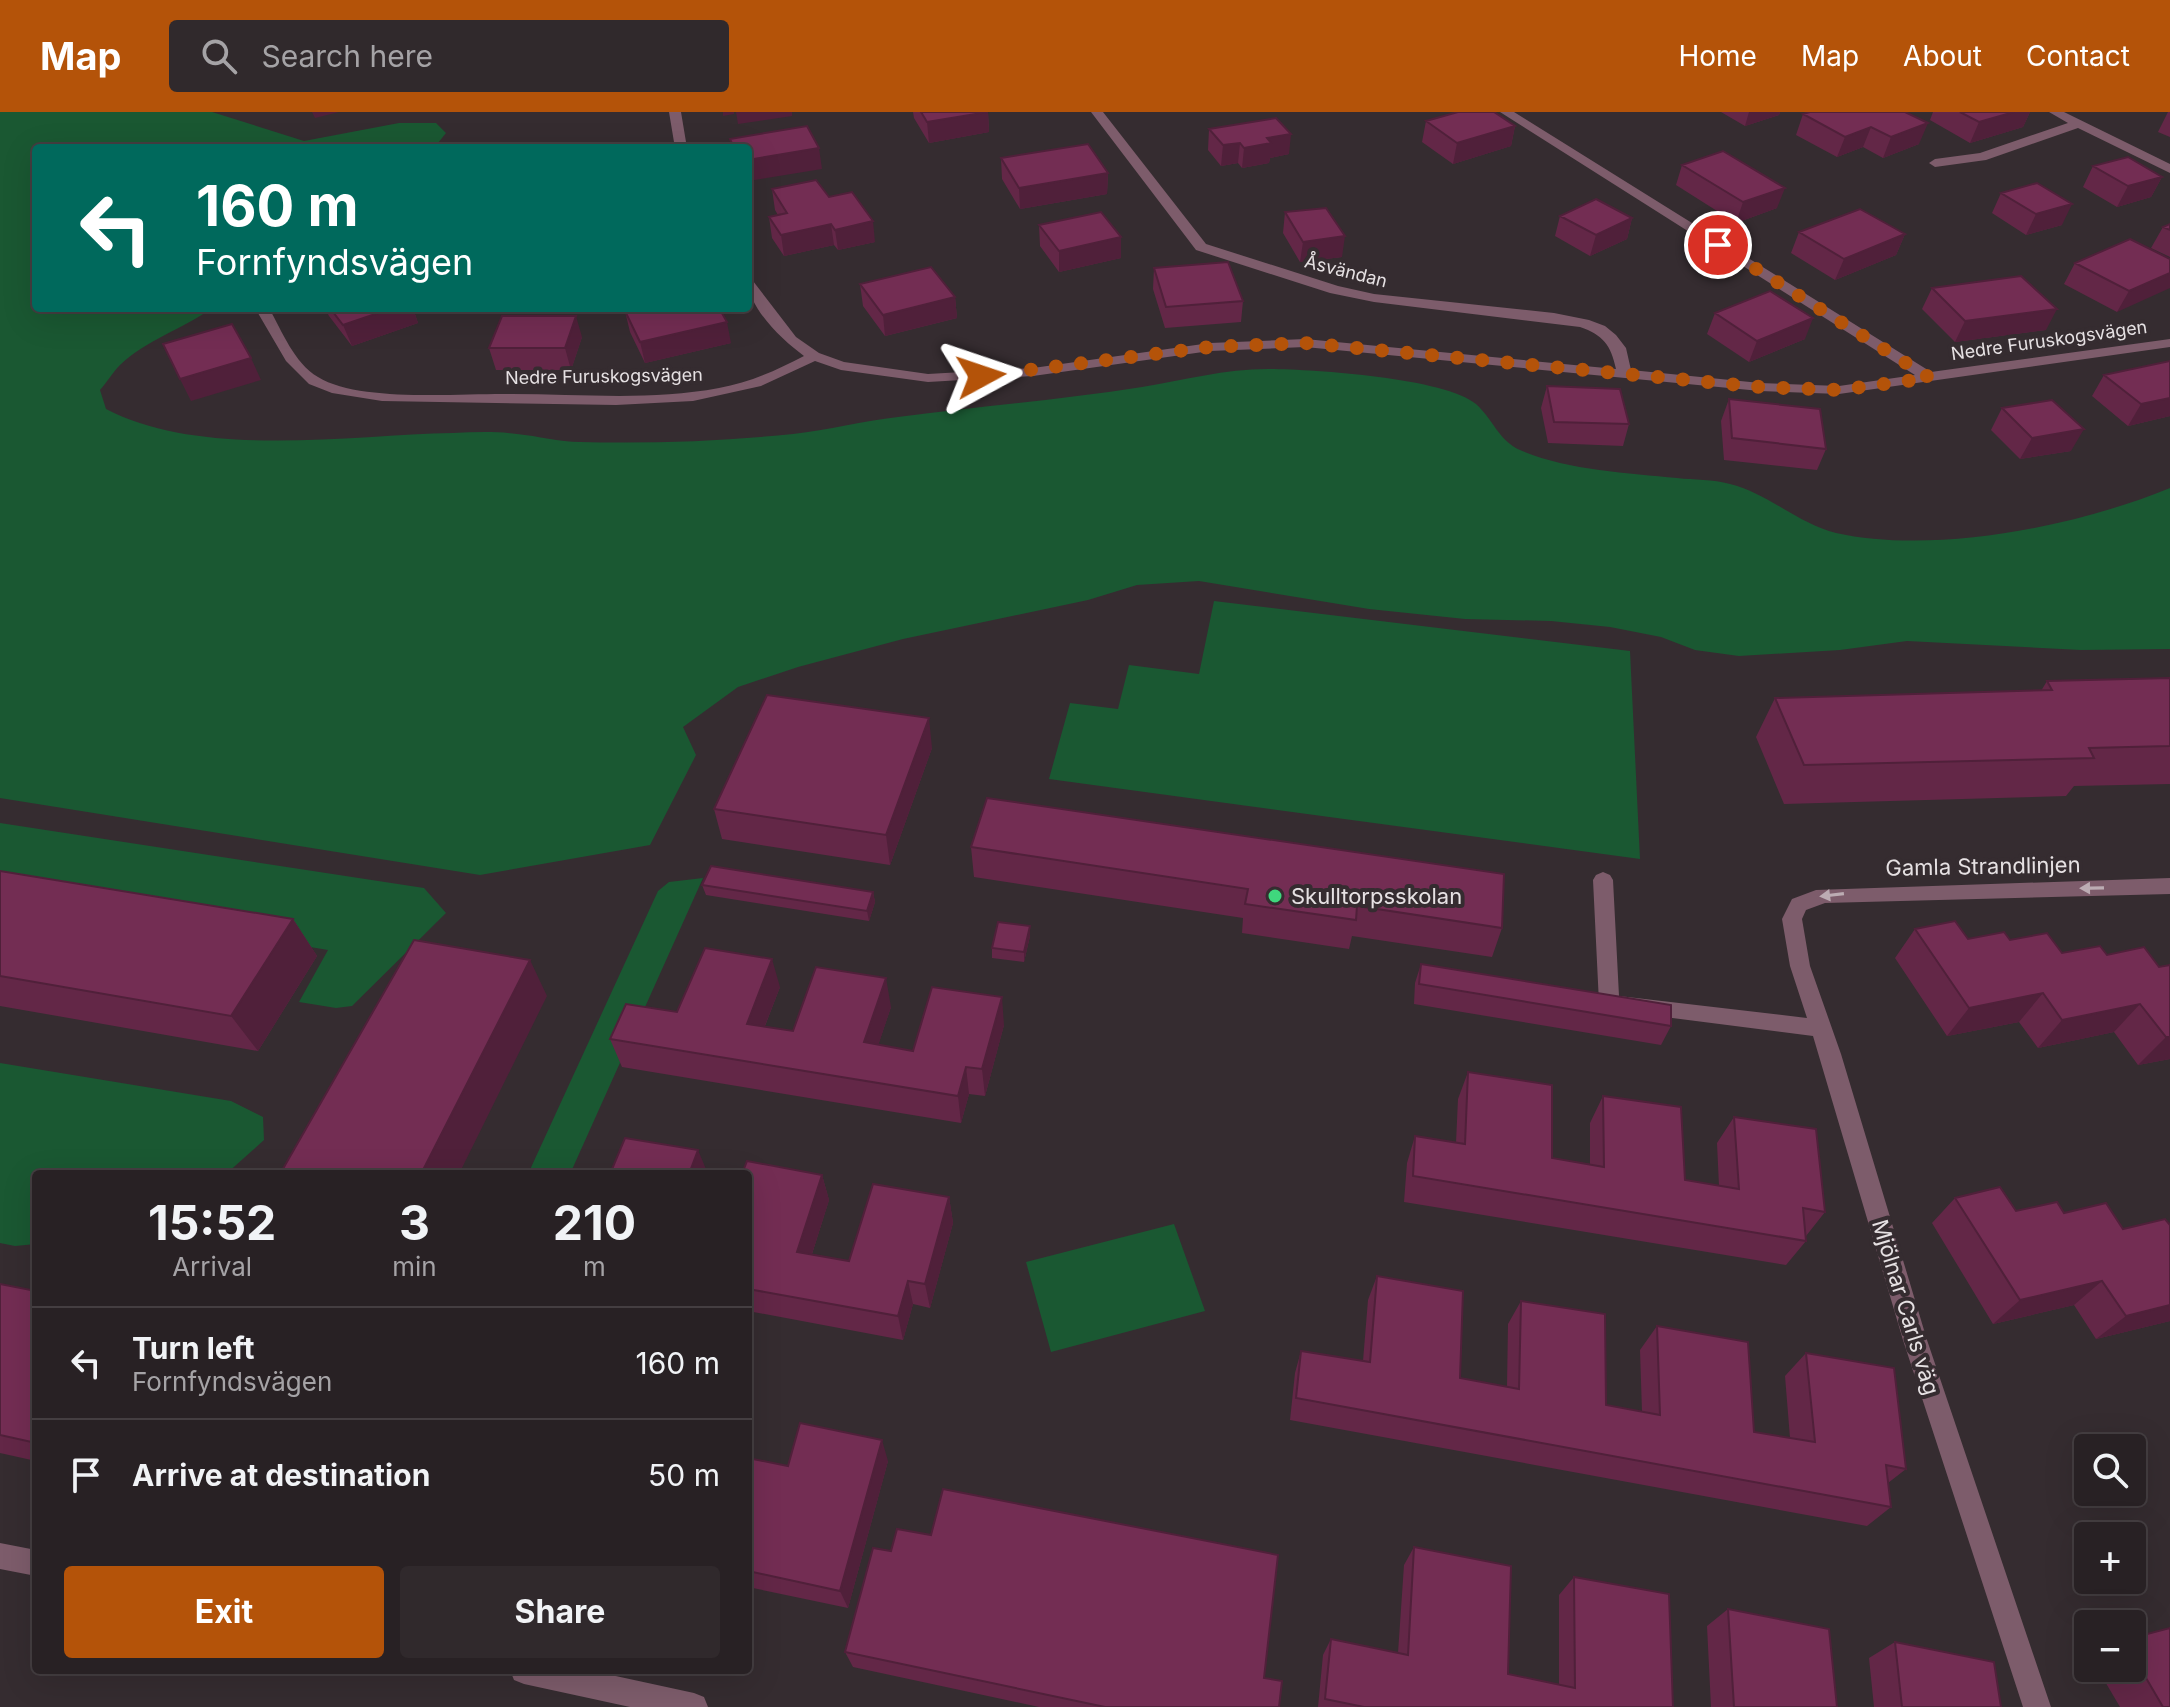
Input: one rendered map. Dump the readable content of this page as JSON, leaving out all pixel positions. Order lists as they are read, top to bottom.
{
  "streets": {
    "street": [
      "Åsvändan",
      "Nedre Furuskogsvägen",
      "Gamla Strandlinjen",
      "Mjölnar Carls väg"
    ]
  },
  "crossings": [
    ["Åsvändan", "Nedre Furuskogsvägen"],
    ["Gamla Strandlinjen", "Mjölnar Carls väg"]
  ],
  "one_way": ["Gamla Strandlinjen"],
  "places": ["Skulltorpsskolan"],
  "page": {
    "header": "Map",
    "search": "Search here",
    "nav": [
      "Home",
      "Map",
      "About",
      "Contact"
    ],
    "turn": ["160 m", "Fornfyndsvägen"],
    "eta": [
      "15:52",
      "Arrival",
      "3",
      "min",
      "210",
      "m"
    ],
    "list": [
      {
        "name": "Turn left",
        "note": "Fornfyndsvägen",
        "value": "160 m"
      },
      {
        "name": "Arrive at destination",
        "value": "50 m"
      }
    ],
    "map_buttons": ["+", "−"],
    "buttons": ["Exit", "Share"]
  }
}
